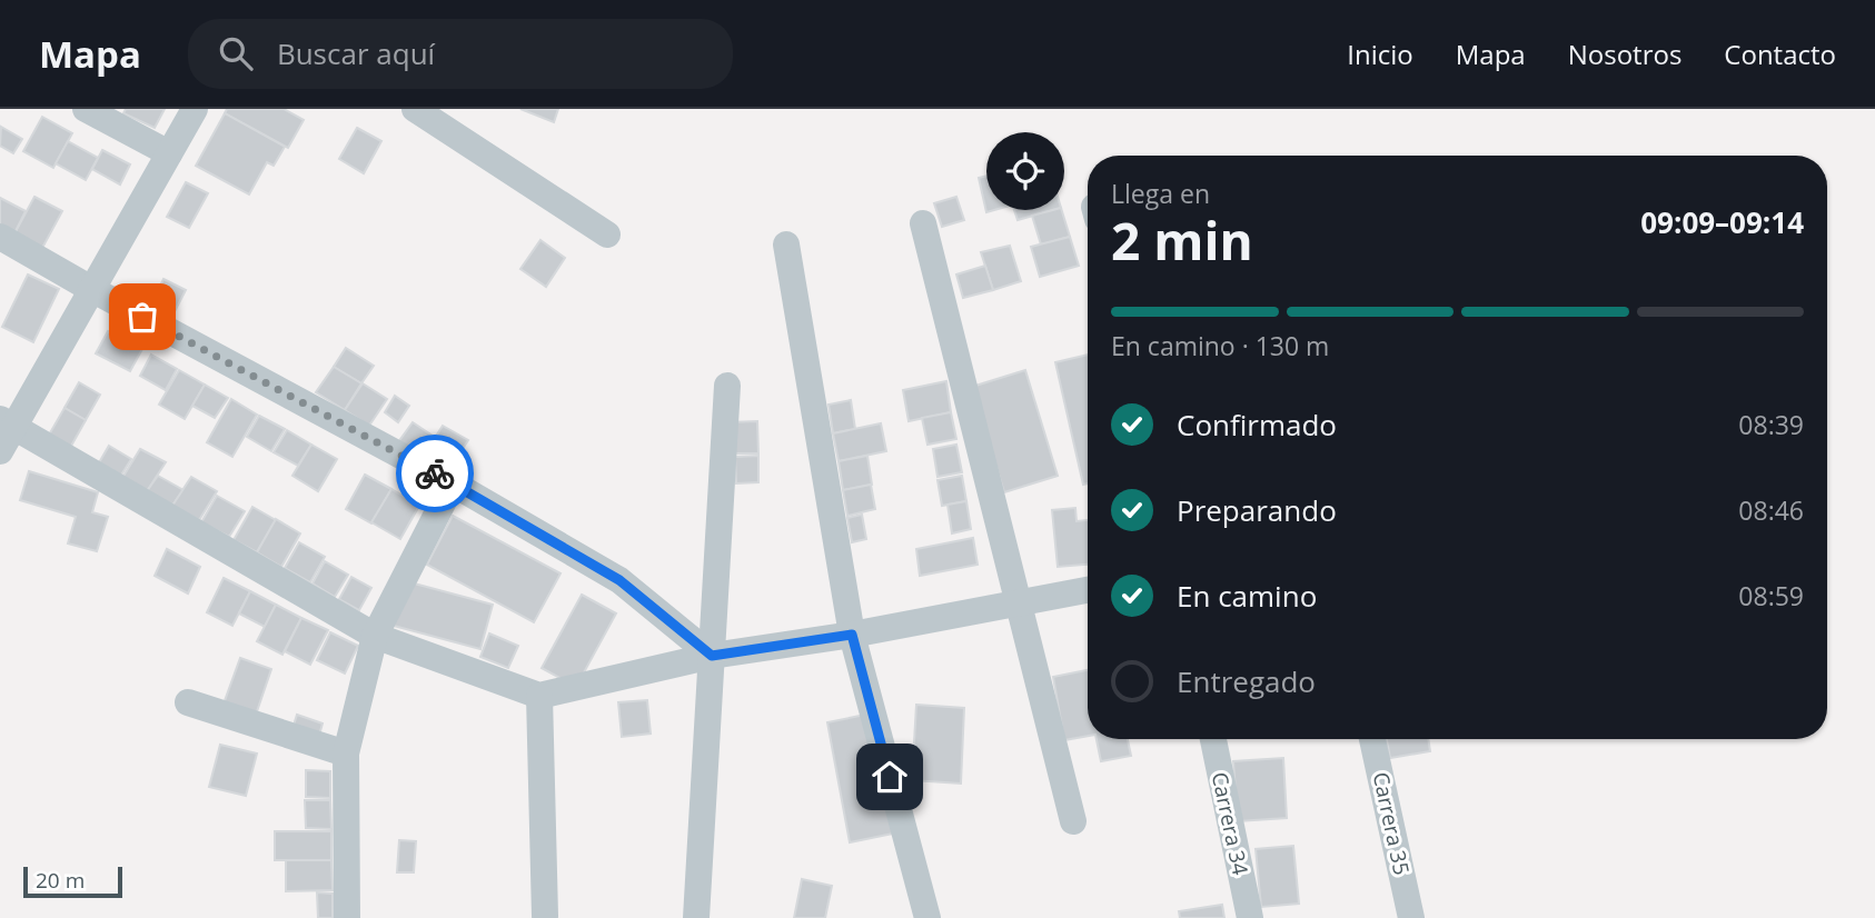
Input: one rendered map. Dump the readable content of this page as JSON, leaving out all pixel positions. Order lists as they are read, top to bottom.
{
  "streets": {
    "street": ["Carrera 34", "Carrera 35"]
  },
  "scale_bar": "20 m",
  "page": {
    "header": "Mapa",
    "search": "Buscar aquí",
    "nav": [
      "Inicio",
      "Mapa",
      "Nosotros",
      "Contacto"
    ],
    "heading": ["2 min", "Llega en", "09:09–09:14"],
    "bar": "En camino · 130 m",
    "list": [
      ["Confirmado", "08:39"],
      ["Preparando", "08:46"],
      ["En camino", "08:59"],
      "Entregado"
    ],
    "scale": "20 m"
  }
}
